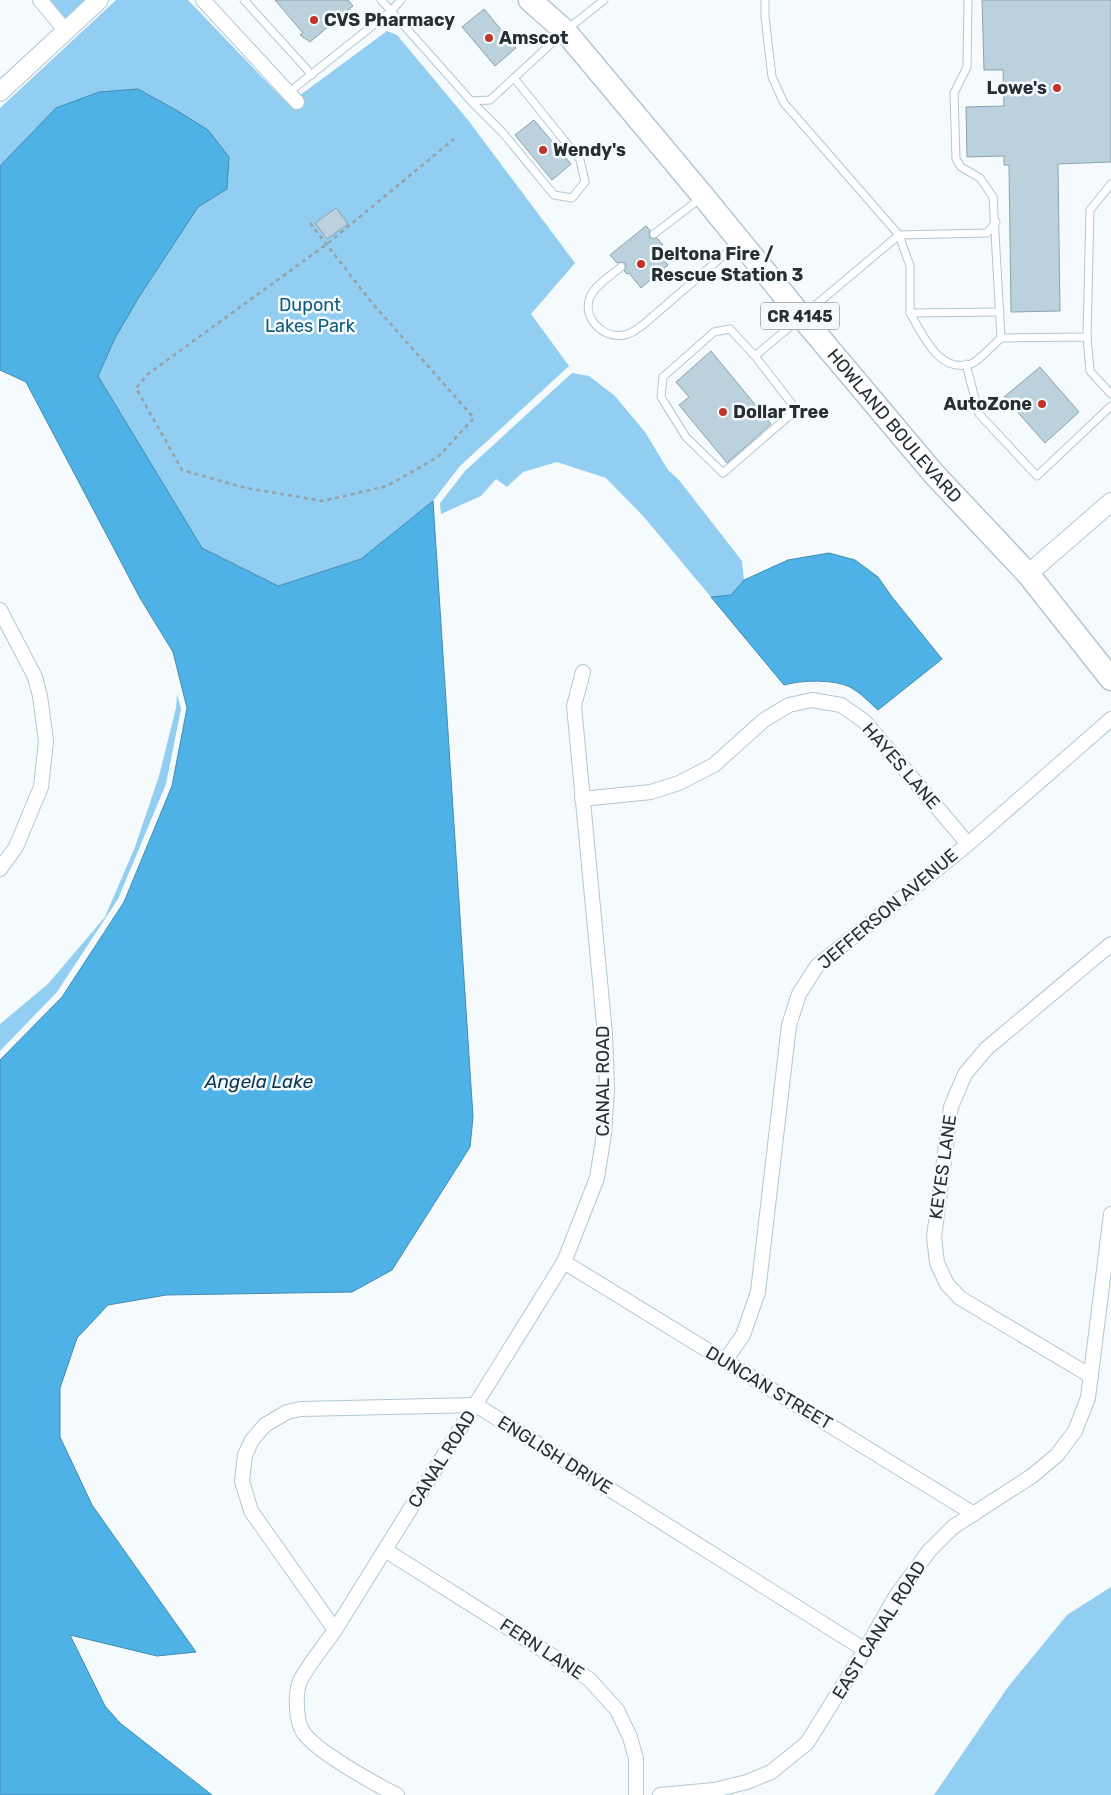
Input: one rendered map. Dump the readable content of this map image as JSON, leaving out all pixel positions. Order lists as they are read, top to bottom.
{
  "streets": {
    "main road": ["CR 4145", "HOWLAND BOULEVARD"],
    "street": [
      "HAYES LANE",
      "JEFFERSON AVENUE",
      "CANAL ROAD",
      "KEYES LANE",
      "DUNCAN STREET",
      "ENGLISH DRIVE",
      "EAST CANAL ROAD",
      "FERN LANE"
    ]
  },
  "crossings": [
    ["HAYES LANE", "JEFFERSON AVENUE"],
    ["HAYES LANE", "CANAL ROAD"],
    ["JEFFERSON AVENUE", "DUNCAN STREET"],
    ["CANAL ROAD", "DUNCAN STREET"],
    ["CANAL ROAD", "ENGLISH DRIVE"],
    ["CANAL ROAD", "FERN LANE"],
    ["KEYES LANE", "EAST CANAL ROAD"],
    ["DUNCAN STREET", "EAST CANAL ROAD"],
    ["ENGLISH DRIVE", "EAST CANAL ROAD"]
  ],
  "water": ["Angela Lake"],
  "parks": ["Dupont Lakes Park"],
  "places": [
    "CVS Pharmacy",
    "Amscot",
    "Lowe's",
    "Wendy's",
    "Deltona Fire / Rescue Station 3",
    "AutoZone",
    "Dollar Tree"
  ]
}
